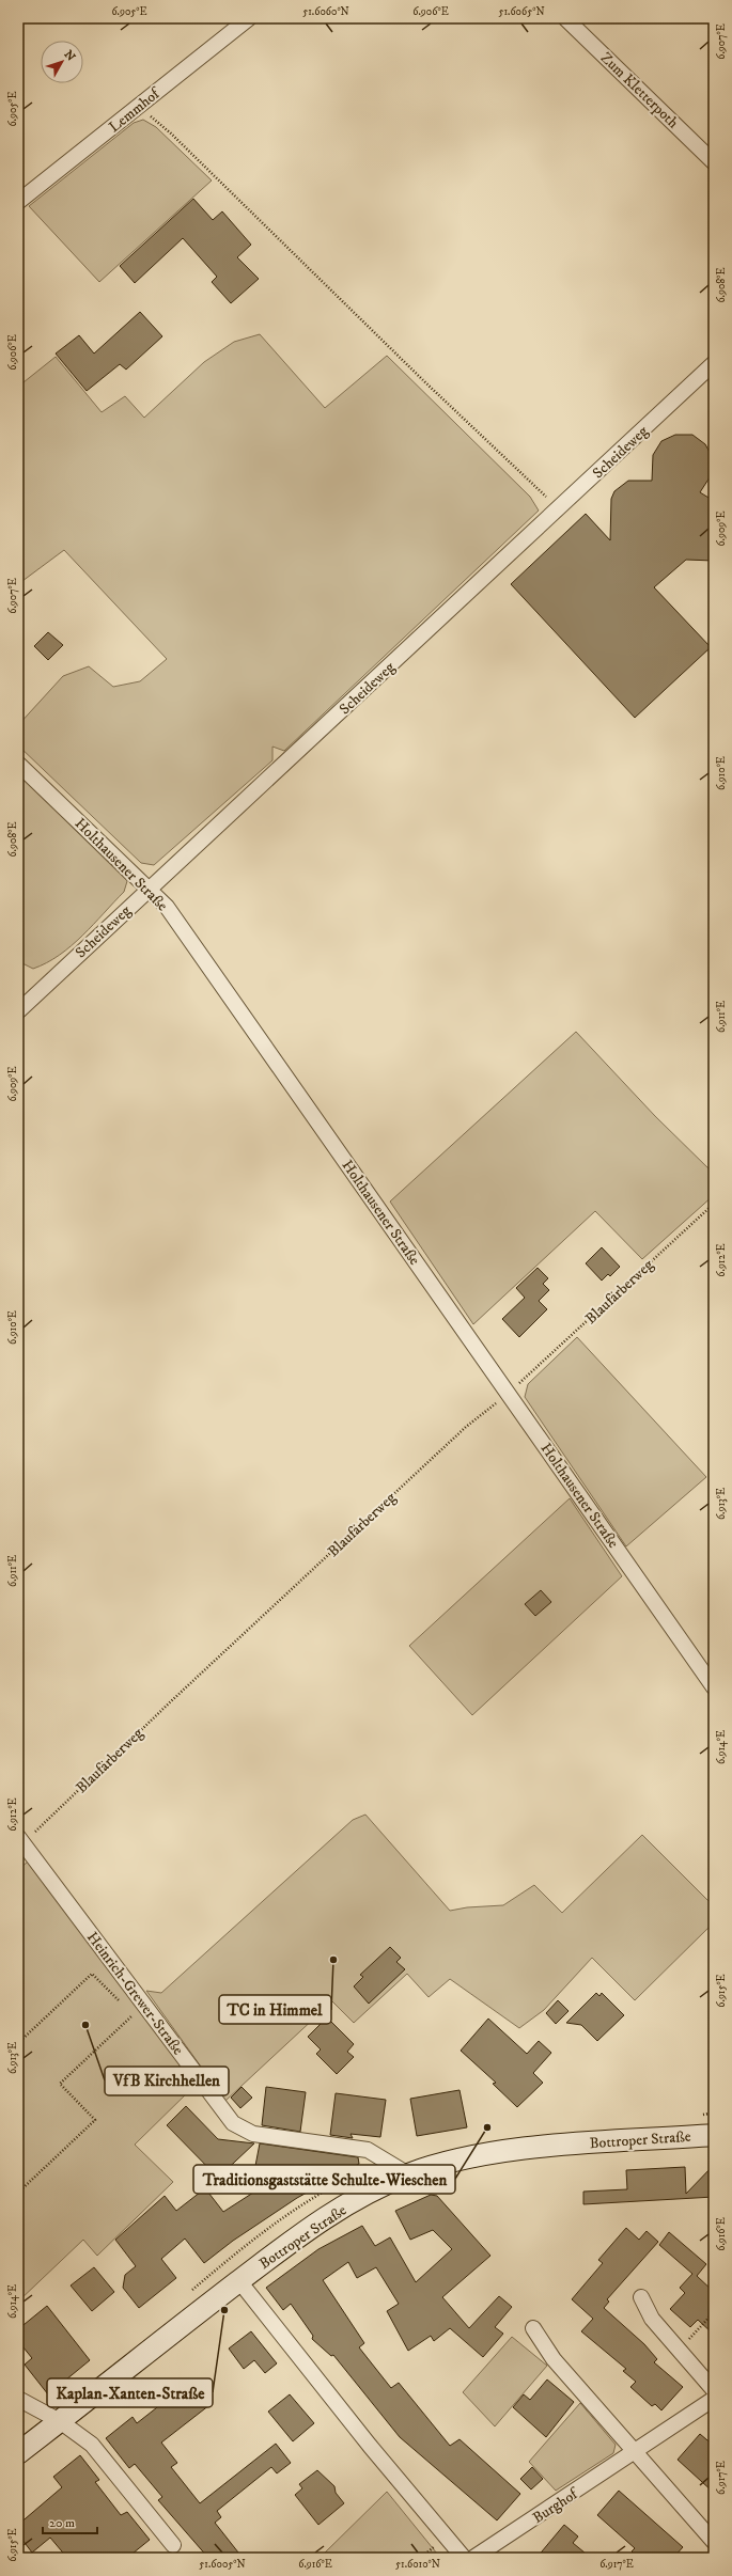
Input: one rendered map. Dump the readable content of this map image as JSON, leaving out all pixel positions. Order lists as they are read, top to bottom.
{
  "streets": {
    "main road": ["Bottroper Straße"],
    "street": [
      "Zum Kletterpoth",
      "Lemmhof",
      "Scheideweg",
      "Holthausener Straße",
      "Heinrich-Grewer-Straße",
      "Burghof"
    ],
    "path": ["Blaufärberweg"]
  },
  "crossings": [
    ["Scheideweg", "Holthausener Straße"],
    ["Holthausener Straße", "Blaufärberweg"],
    ["Blaufärberweg", "Heinrich-Grewer-Straße"],
    ["Heinrich-Grewer-Straße", "Bottroper Straße"]
  ],
  "places": [
    "TC in Himmel",
    "VfB Kirchhellen",
    "Traditionsgaststätte Schulte-Wieschen",
    "Kaplan-Xanten-Straße"
  ],
  "scale_bar": "20 m",
  "north": "top right",
  "coordinates": [
    "6.905°E",
    "51.6060°N",
    "6.906°E",
    "51.6065°N",
    "6.907°E",
    "6.908°E",
    "6.909°E",
    "6.910°E",
    "6.911°E",
    "6.912°E",
    "6.913°E",
    "6.914°E",
    "6.915°E",
    "6.916°E",
    "6.917°E",
    "51.6005°N",
    "51.6010°N"
  ]
}
